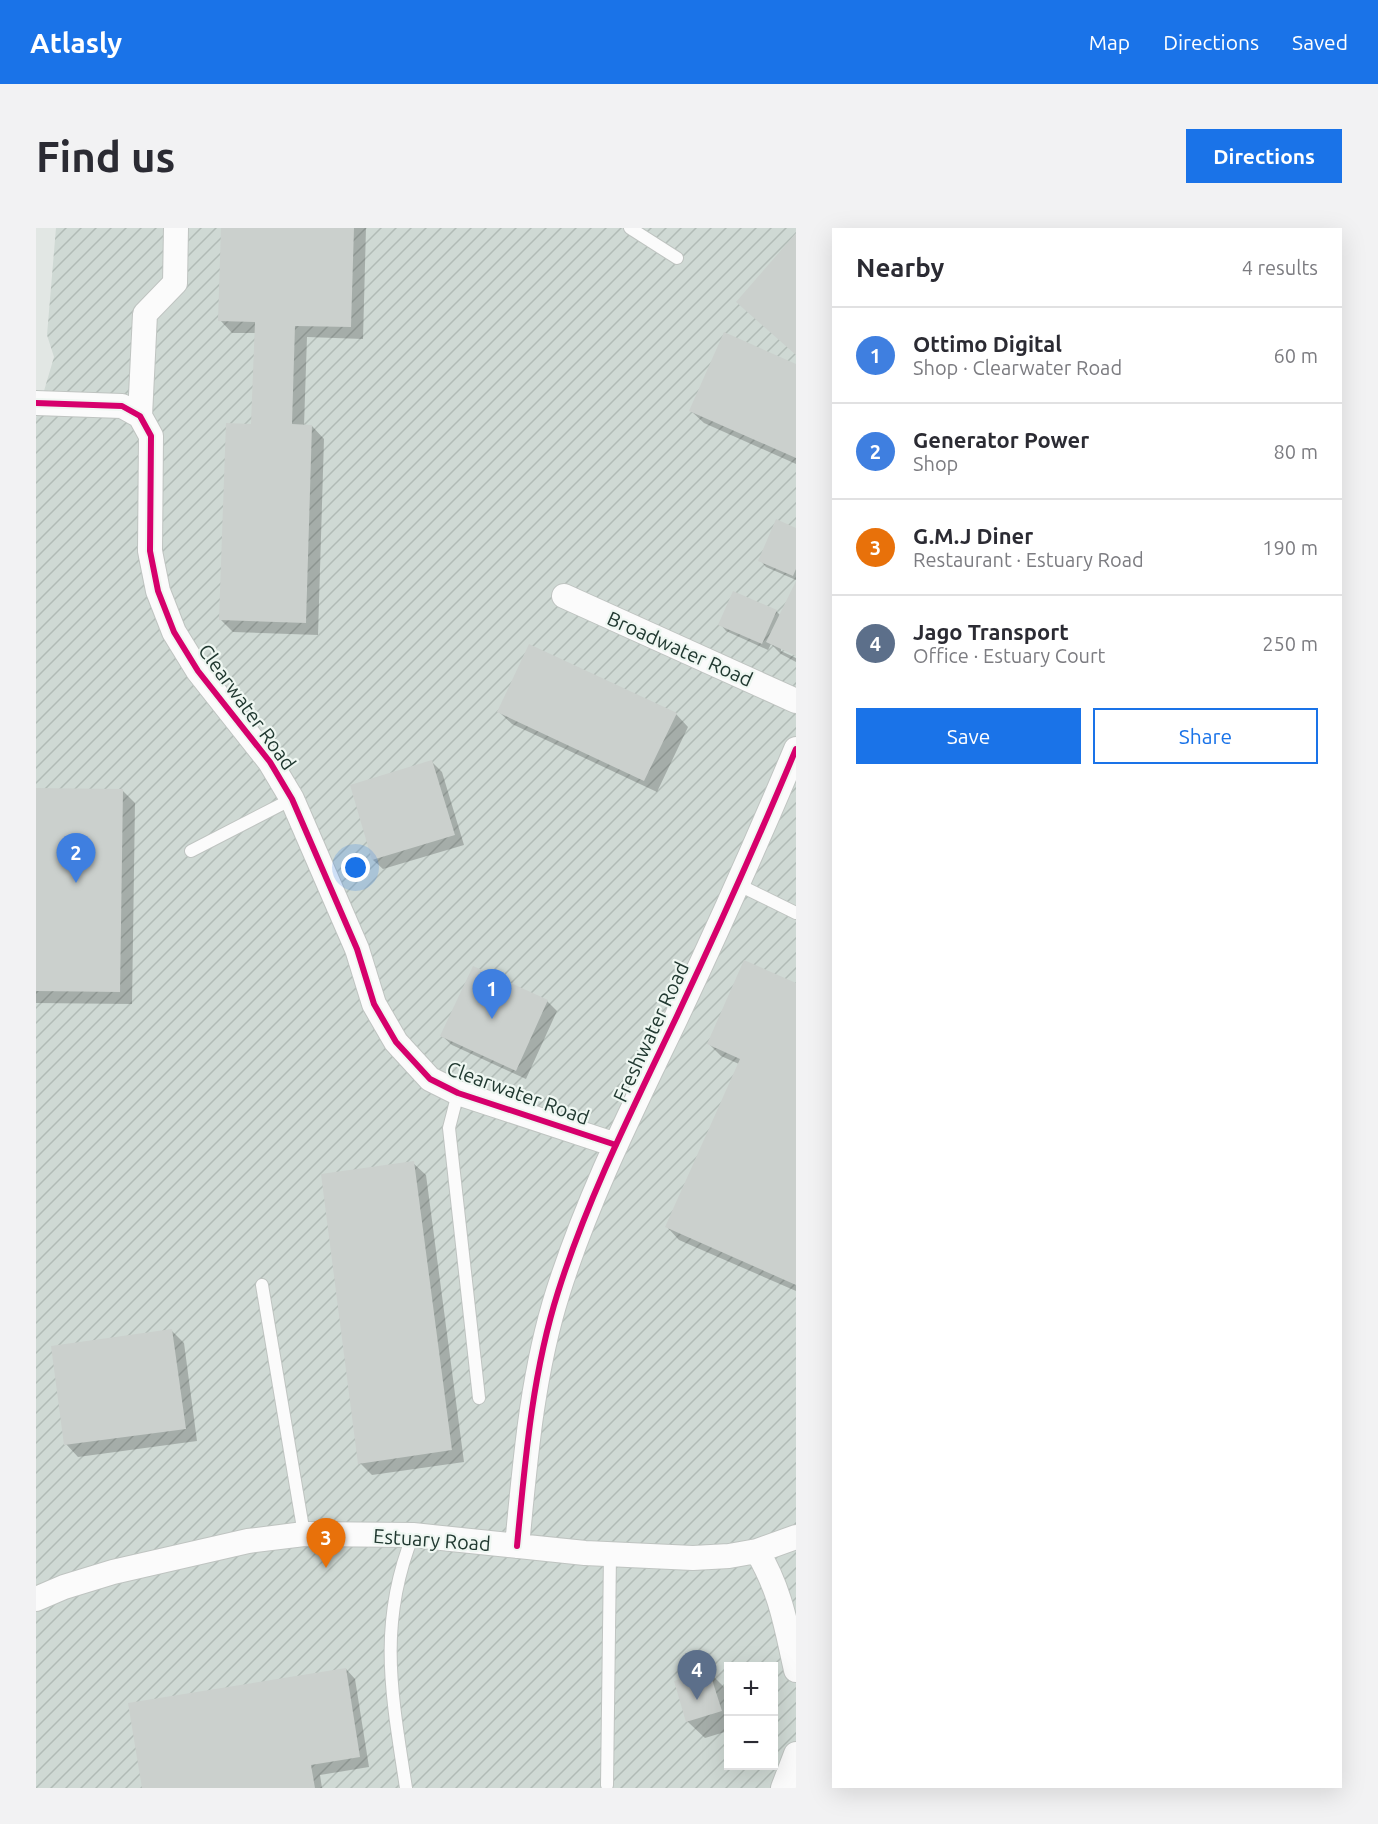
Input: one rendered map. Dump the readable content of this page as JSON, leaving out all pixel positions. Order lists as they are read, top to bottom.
{
  "streets": {
    "street": [
      "Broadwater Road",
      "Clearwater Road",
      "Freshwater Road",
      "Estuary Road"
    ]
  },
  "crossings": [
    ["Clearwater Road", "Freshwater Road"],
    ["Freshwater Road", "Estuary Road"]
  ],
  "page": {
    "header": "Atlasly",
    "nav": ["Map", "Directions", "Saved"],
    "buttons": [
      "Directions",
      ["Save", "Share"]
    ],
    "title": "Find us",
    "heading": ["Nearby", "4 results"],
    "list": [
      {
        "mark": "1",
        "name": "Ottimo Digital",
        "note": "Shop · Clearwater Road",
        "value": "60 m"
      },
      {
        "mark": "2",
        "name": "Generator Power",
        "note": "Shop",
        "value": "80 m"
      },
      {
        "mark": "3",
        "name": "G.M.J Diner",
        "note": "Restaurant · Estuary Road",
        "value": "190 m"
      },
      {
        "mark": "4",
        "name": "Jago Transport",
        "note": "Office · Estuary Court",
        "value": "250 m"
      }
    ],
    "pins": [
      "2",
      "1",
      "3",
      "4"
    ],
    "map_buttons": ["+", "−"]
  }
}
